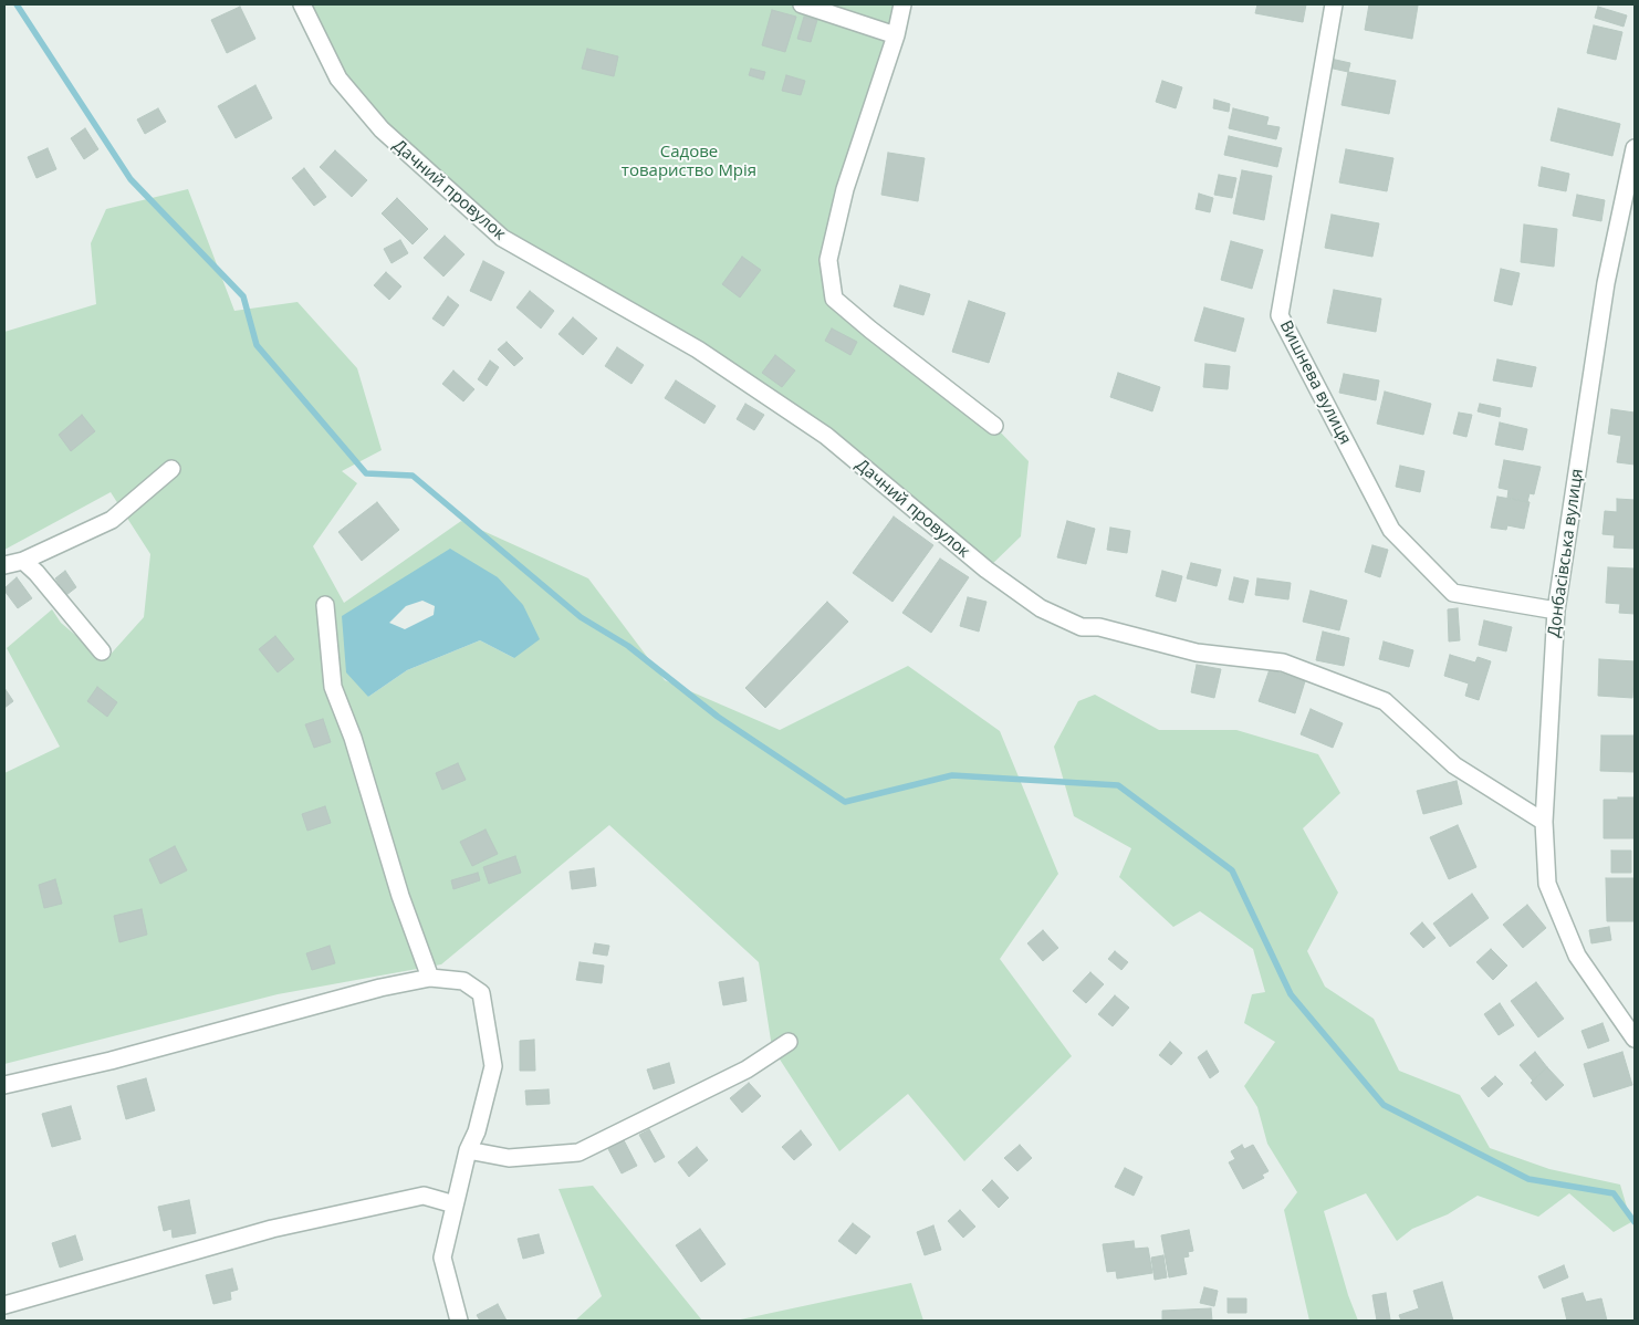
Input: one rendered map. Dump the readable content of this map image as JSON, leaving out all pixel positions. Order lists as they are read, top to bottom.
{
  "streets": {
    "street": ["Дачний провулок", "Вишнева вулиця", "Донбасівська вулиця"]
  },
  "crossings": [
    ["Дачний провулок", "Донбасівська вулиця"],
    ["Вишнева вулиця", "Донбасівська вулиця"]
  ],
  "parks": ["Садове товариство Мрія"]
}
